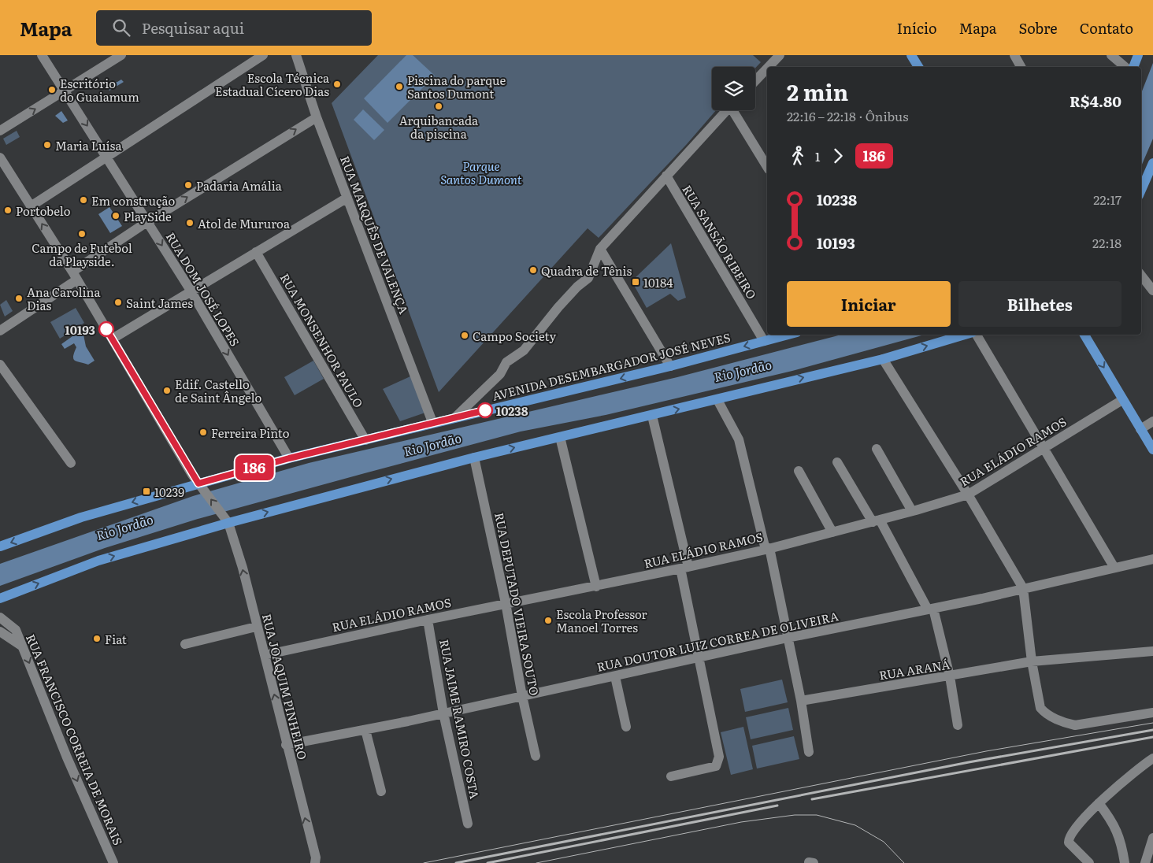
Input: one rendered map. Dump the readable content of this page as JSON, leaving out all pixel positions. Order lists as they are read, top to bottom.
{
  "streets": {
    "main road": ["AVENIDA DESEMBARGADOR JOSÉ NEVES"],
    "street": [
      "RUA MARQUÊS DE VALENÇA",
      "RUA SANSÃO RIBEIRO",
      "RUA DOM JOSÉ LOPES",
      "RUA MONSENHOR PAULO",
      "RUA ELÁDIO RAMOS",
      "RUA DEPUTADO VIEIRA SOUTO",
      "RUA DOUTOR LUIZ CORREA DE OLIVEIRA",
      "RUA ARANÁ",
      "RUA JOAQUIM PINHEIRO",
      "RUA JAIME RAMIRO COSTA",
      "RUA FRANCISCO CORREIA DE MORAIS"
    ]
  },
  "crossings": [
    ["RUA MARQUÊS DE VALENÇA", "AVENIDA DESEMBARGADOR JOSÉ NEVES"],
    ["RUA SANSÃO RIBEIRO", "AVENIDA DESEMBARGADOR JOSÉ NEVES"],
    ["RUA DOM JOSÉ LOPES", "AVENIDA DESEMBARGADOR JOSÉ NEVES"],
    ["RUA MONSENHOR PAULO", "AVENIDA DESEMBARGADOR JOSÉ NEVES"],
    ["AVENIDA DESEMBARGADOR JOSÉ NEVES", "RUA JOAQUIM PINHEIRO"],
    ["RUA ELÁDIO RAMOS", "RUA DEPUTADO VIEIRA SOUTO"],
    ["RUA ELÁDIO RAMOS", "RUA JOAQUIM PINHEIRO"],
    ["RUA ELÁDIO RAMOS", "RUA JAIME RAMIRO COSTA"],
    ["RUA DEPUTADO VIEIRA SOUTO", "RUA DOUTOR LUIZ CORREA DE OLIVEIRA"],
    ["RUA DOUTOR LUIZ CORREA DE OLIVEIRA", "RUA JOAQUIM PINHEIRO"],
    ["RUA DOUTOR LUIZ CORREA DE OLIVEIRA", "RUA JAIME RAMIRO COSTA"]
  ],
  "one_way": ["RUA DOM JOSÉ LOPES", "RUA JOAQUIM PINHEIRO", "RUA FRANCISCO CORREIA DE MORAIS"],
  "water": ["Rio Jordão"],
  "parks": ["Parque Santos Dumont"],
  "places": {
    "other": [
      "Escola Técnica Estadual Cícero Dias",
      "Piscina do parque Santos Dumont",
      "Escritório do Guaiamum",
      "Arquibancada da piscina",
      "Maria Luísa",
      "Padaria Amália",
      "Em construção",
      "Portobelo",
      "PlaySide",
      "Atol de Mururoa",
      "Campo de Futebol da Playside.",
      "Quadra de Tênis",
      "Ana Carolina Dias",
      "Saint James",
      "10193",
      "Campo Society",
      "Edif. Castello de Saint Ângelo",
      "10238",
      "Ferreira Pinto",
      "Escola Professor Manoel Torres",
      "Fiat"
    ],
    "transit": ["10184", "10239"]
  },
  "lines": ["bus line 186"],
  "page": {
    "header": "Mapa",
    "search": "Pesquisar aqui",
    "nav": [
      "Início",
      "Mapa",
      "Sobre",
      "Contato"
    ],
    "on_map": "186",
    "heading": ["2 min", "22:16 – 22:18 · Ônibus", "R$4.80"],
    "legs": ["1", "186"],
    "list": [
      {
        "name": "10238",
        "value": "22:17"
      },
      {
        "name": "10193",
        "value": "22:18"
      }
    ],
    "buttons": ["Iniciar", "Bilhetes"]
  }
}
